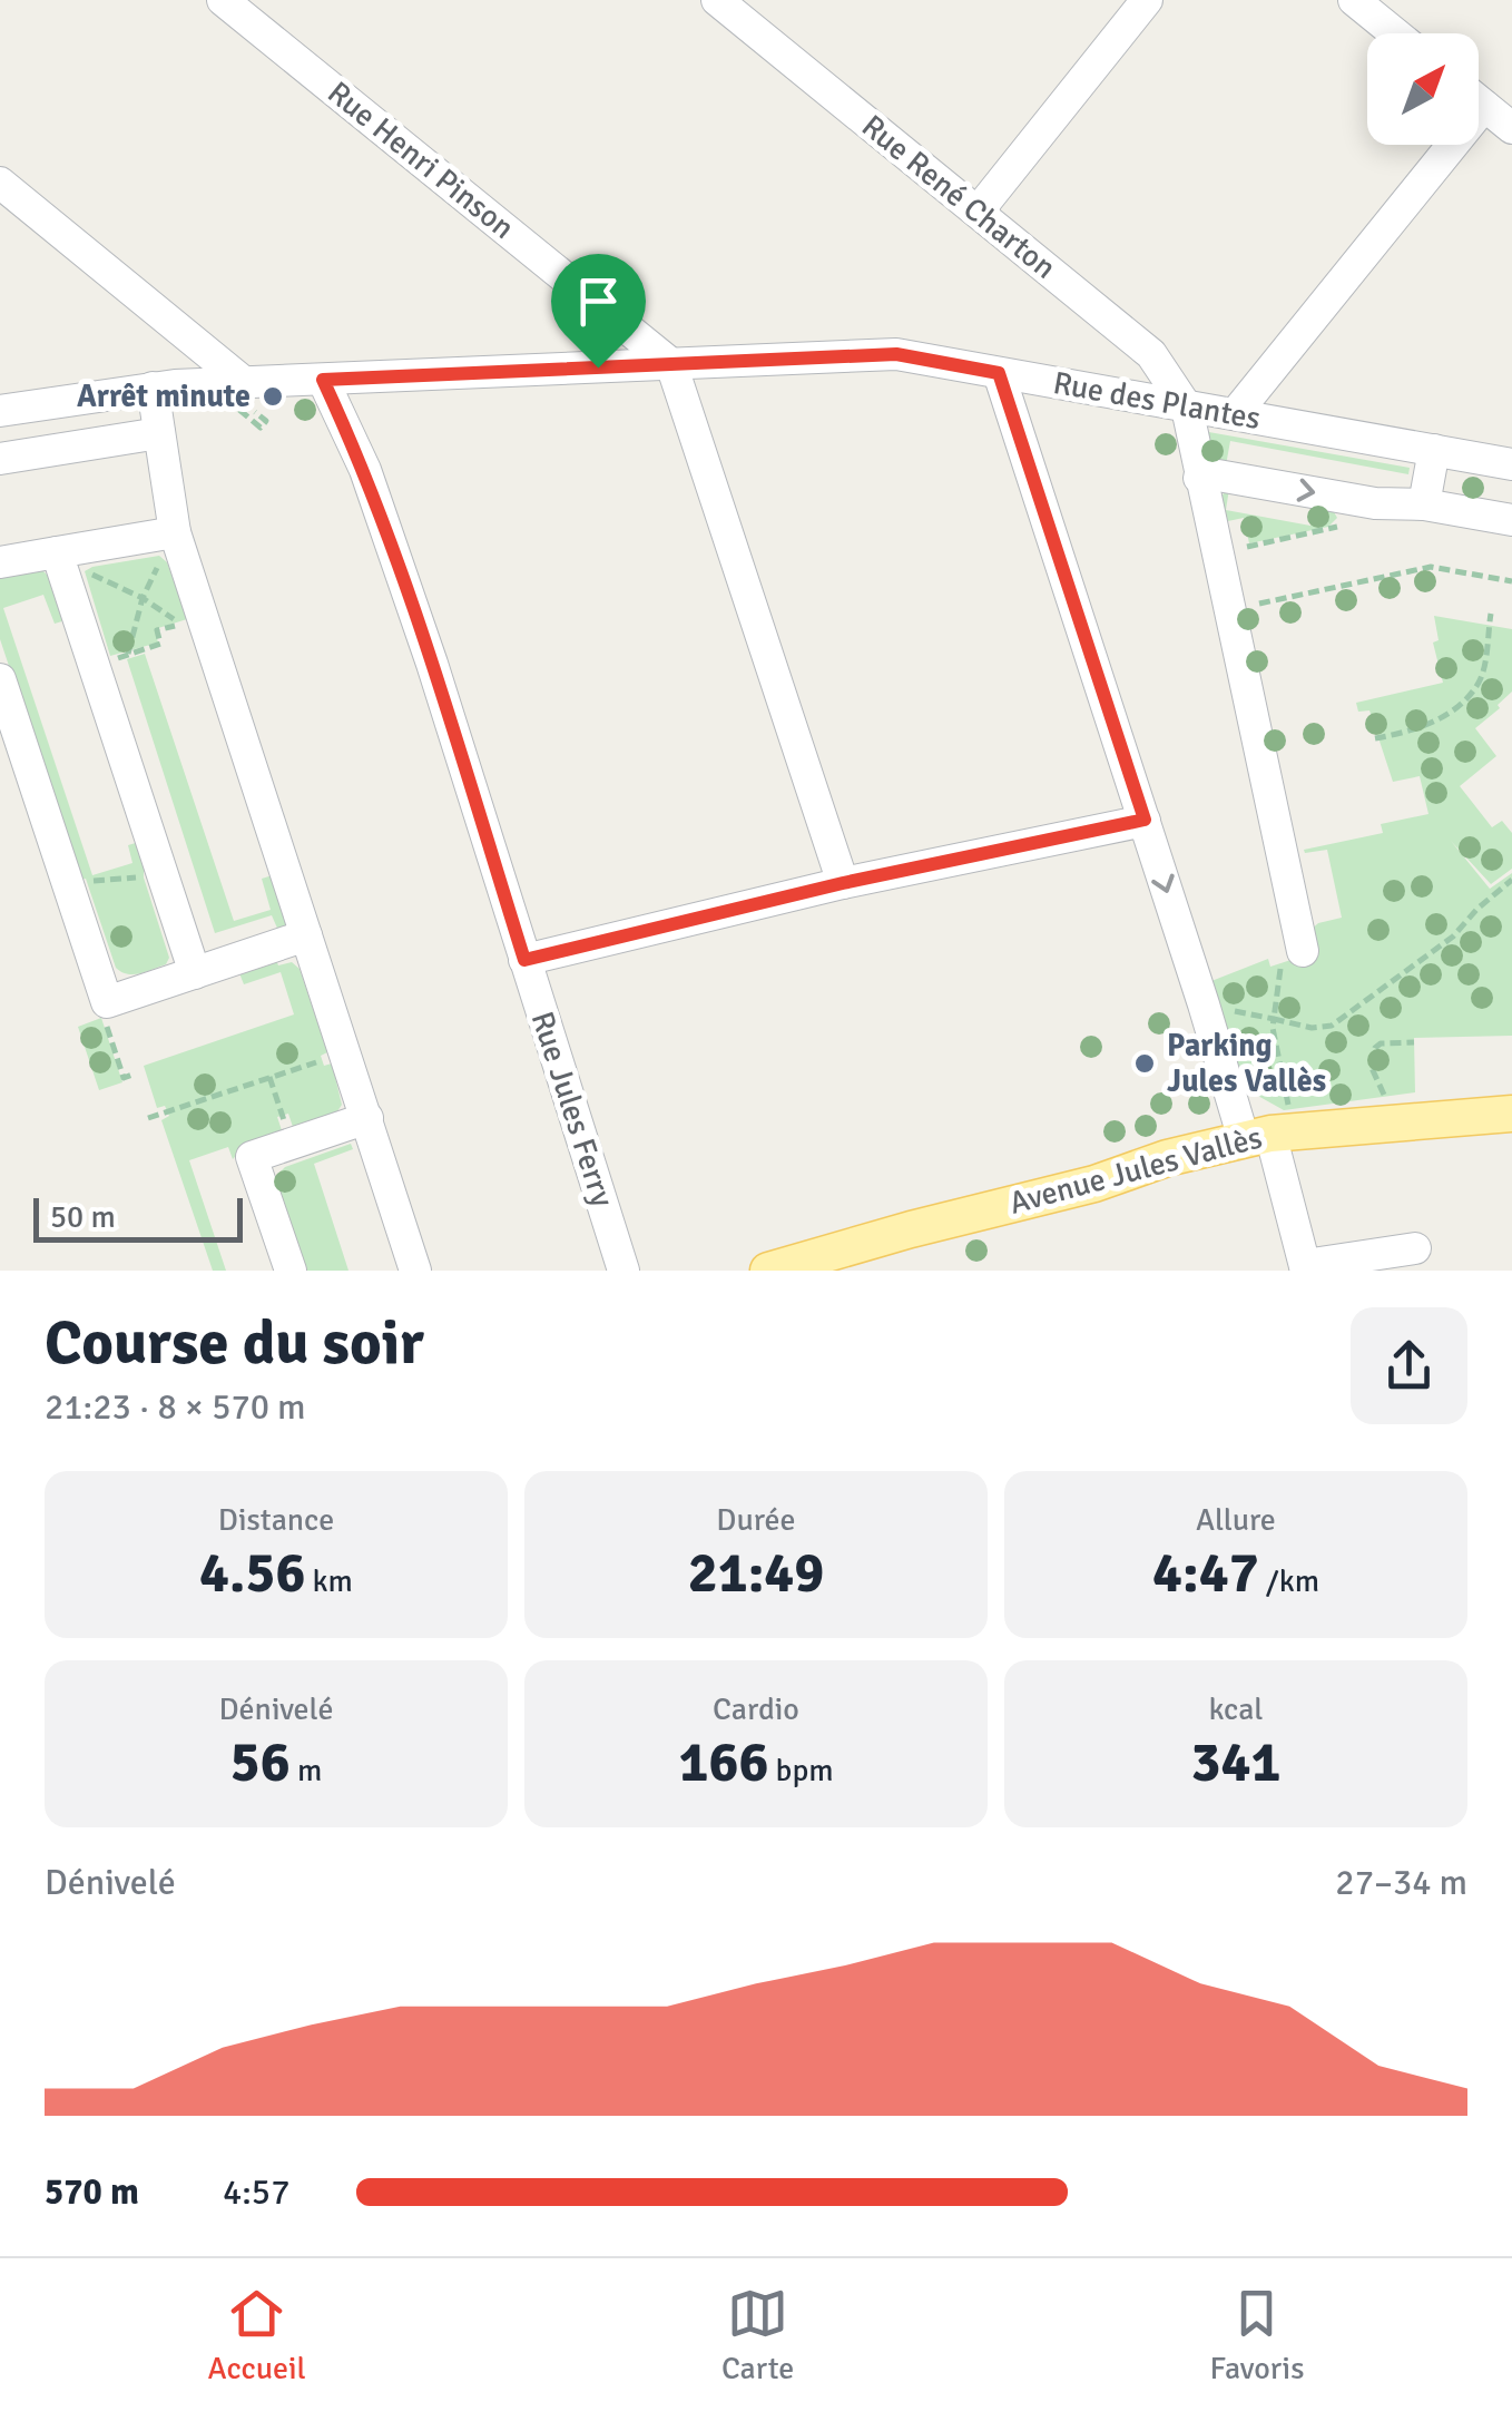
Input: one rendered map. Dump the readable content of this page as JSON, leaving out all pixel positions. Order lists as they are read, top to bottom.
{
  "streets": {
    "main road": ["Avenue Jules Vallès"],
    "street": [
      "Rue Henri Pinson",
      "Rue René Charton",
      "Rue des Plantes",
      "Rue Jules Ferry"
    ]
  },
  "crossings": [
    ["Rue Henri Pinson", "Rue des Plantes"],
    ["Rue René Charton", "Rue des Plantes"],
    ["Rue des Plantes", "Rue Jules Ferry"]
  ],
  "places": ["Arrêt minute", "Parking Jules Vallès"],
  "scale_bar": "50 m",
  "north": "top right",
  "page": {
    "scale": "50 m",
    "heading": ["Course du soir", "21:23 · 8 × 570 m"],
    "stats": [
      ["Distance", "4.56 km"],
      ["Durée", "21:49"],
      ["Allure", "4:47 /km"],
      ["Dénivelé", "56 m"],
      ["Cardio", "166 bpm"],
      ["kcal", "341"]
    ],
    "chart": ["Dénivelé", "27–34 m"],
    "list": [
      {
        "name": "570 m",
        "note": "4:57"
      }
    ],
    "tabs": ["Accueil", "Carte", "Favoris"]
  }
}
